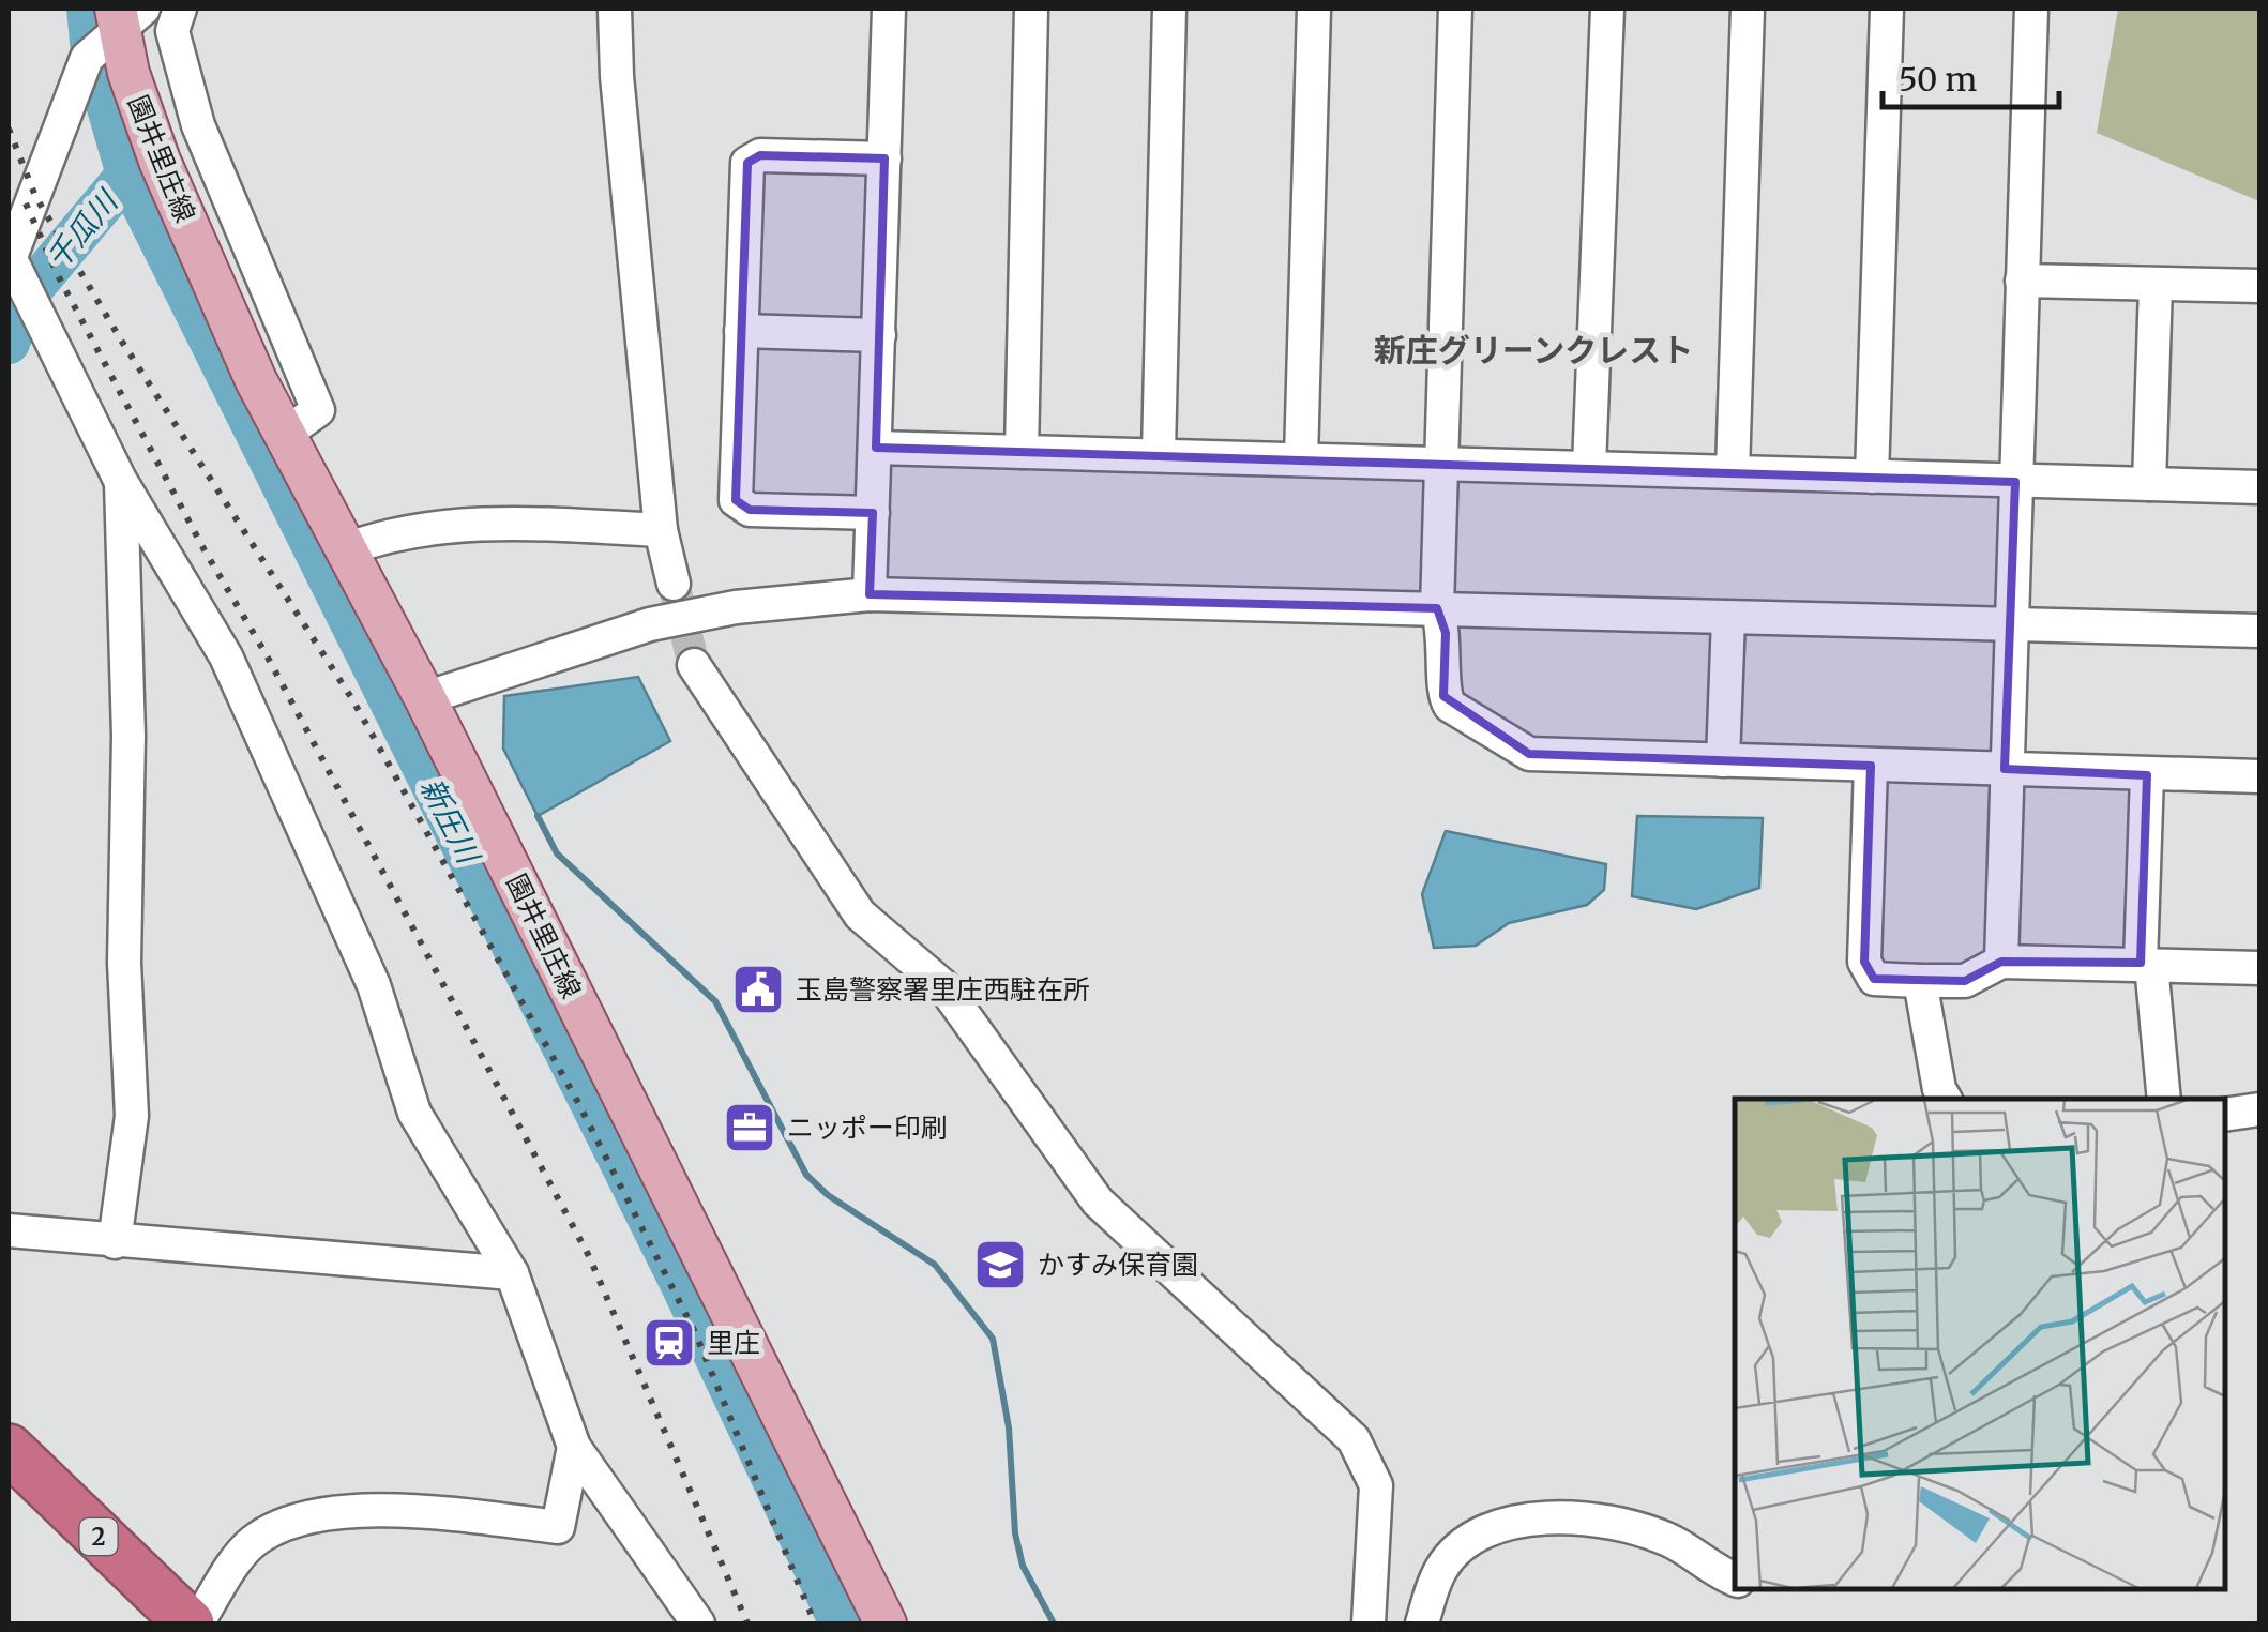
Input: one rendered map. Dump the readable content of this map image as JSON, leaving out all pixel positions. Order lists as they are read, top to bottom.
{
  "streets": {
    "highway": ["2"],
    "main road": ["園井里庄線"]
  },
  "districts": ["新庄グリーンクレスト"],
  "water": ["千瓜川", "新圧川"],
  "places": {
    "public building": ["玉島警察署里庄西駐在所"],
    "office": ["ニッポー印刷"],
    "school or university": ["かすみ保育園"],
    "station": ["里庄"]
  },
  "scale_bar": "50 m"
}
